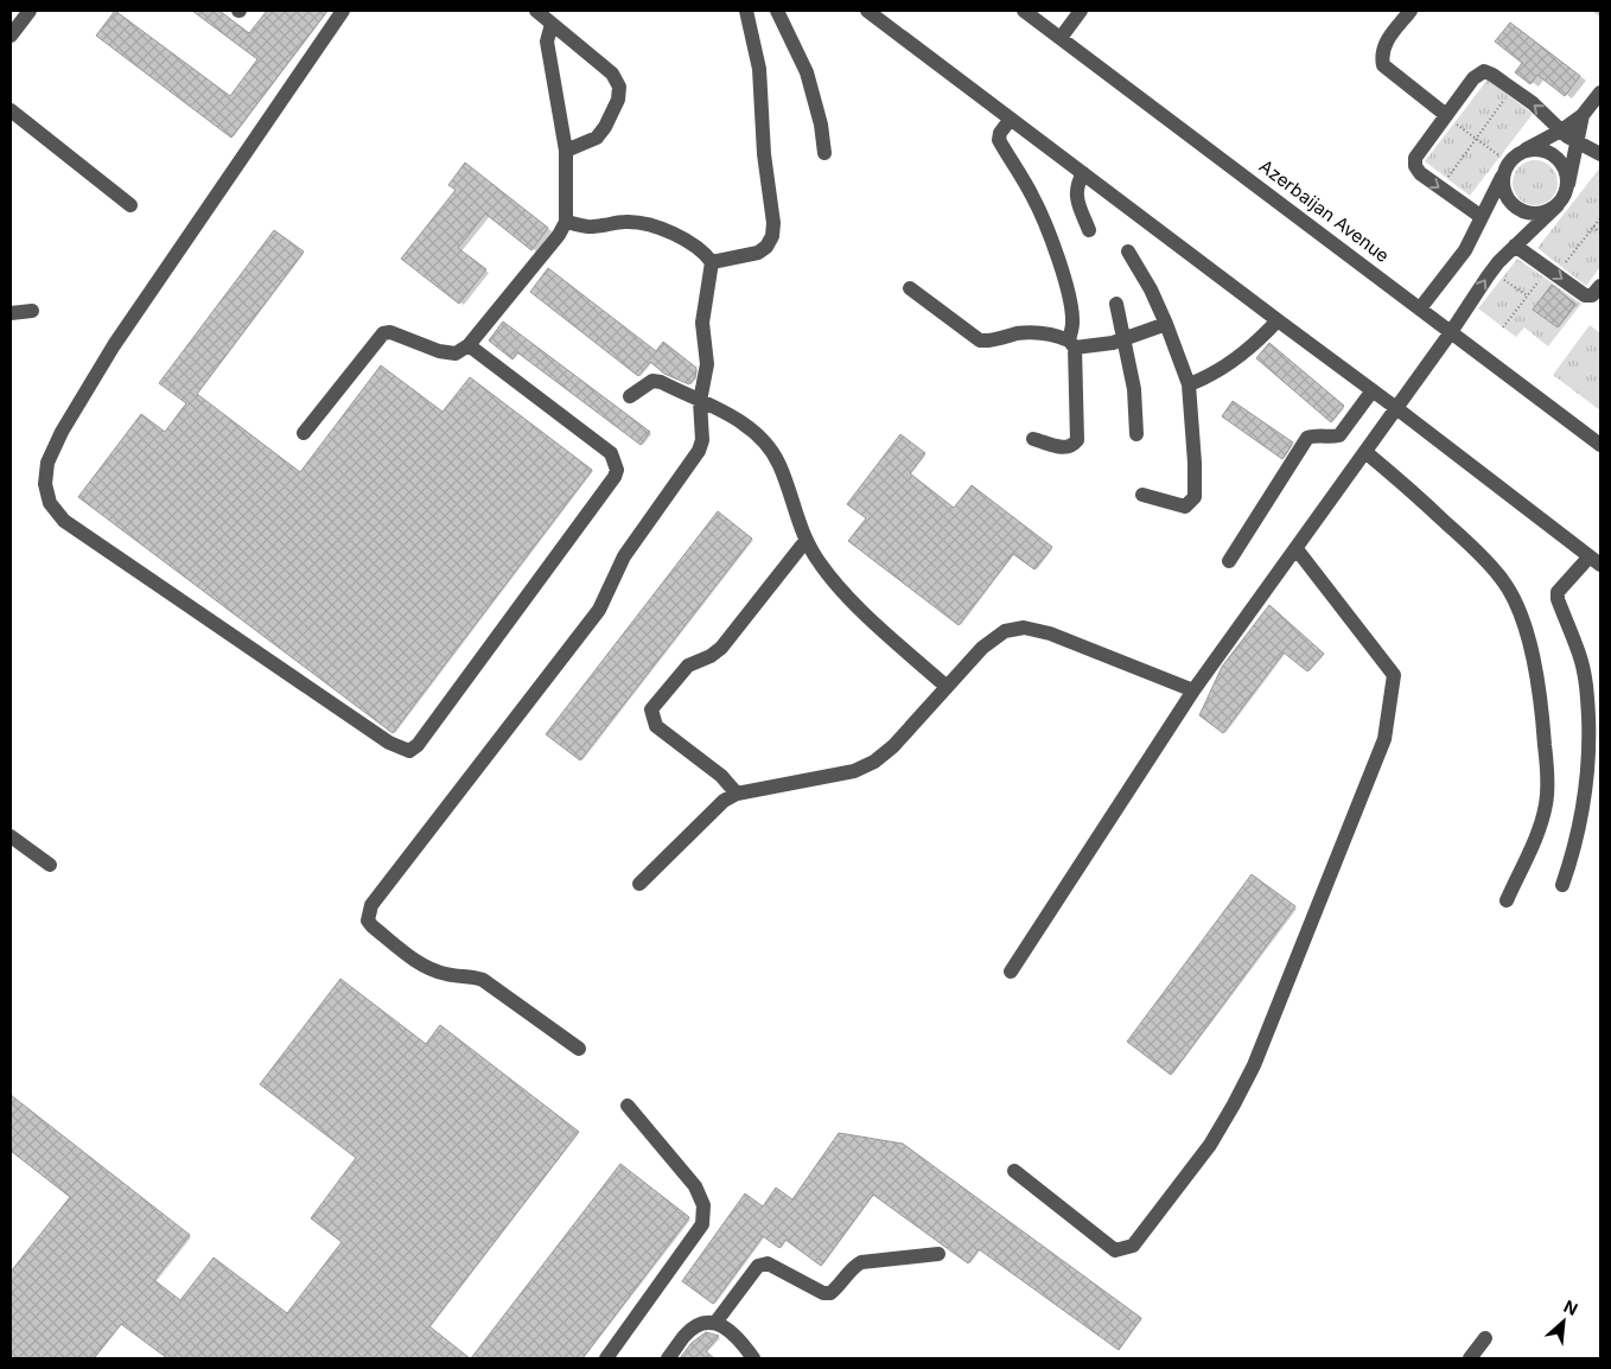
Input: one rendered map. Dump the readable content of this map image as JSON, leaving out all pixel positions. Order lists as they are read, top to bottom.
{
  "streets": {
    "street": ["Azerbaijan Avenue"]
  },
  "north": "top right"
}
